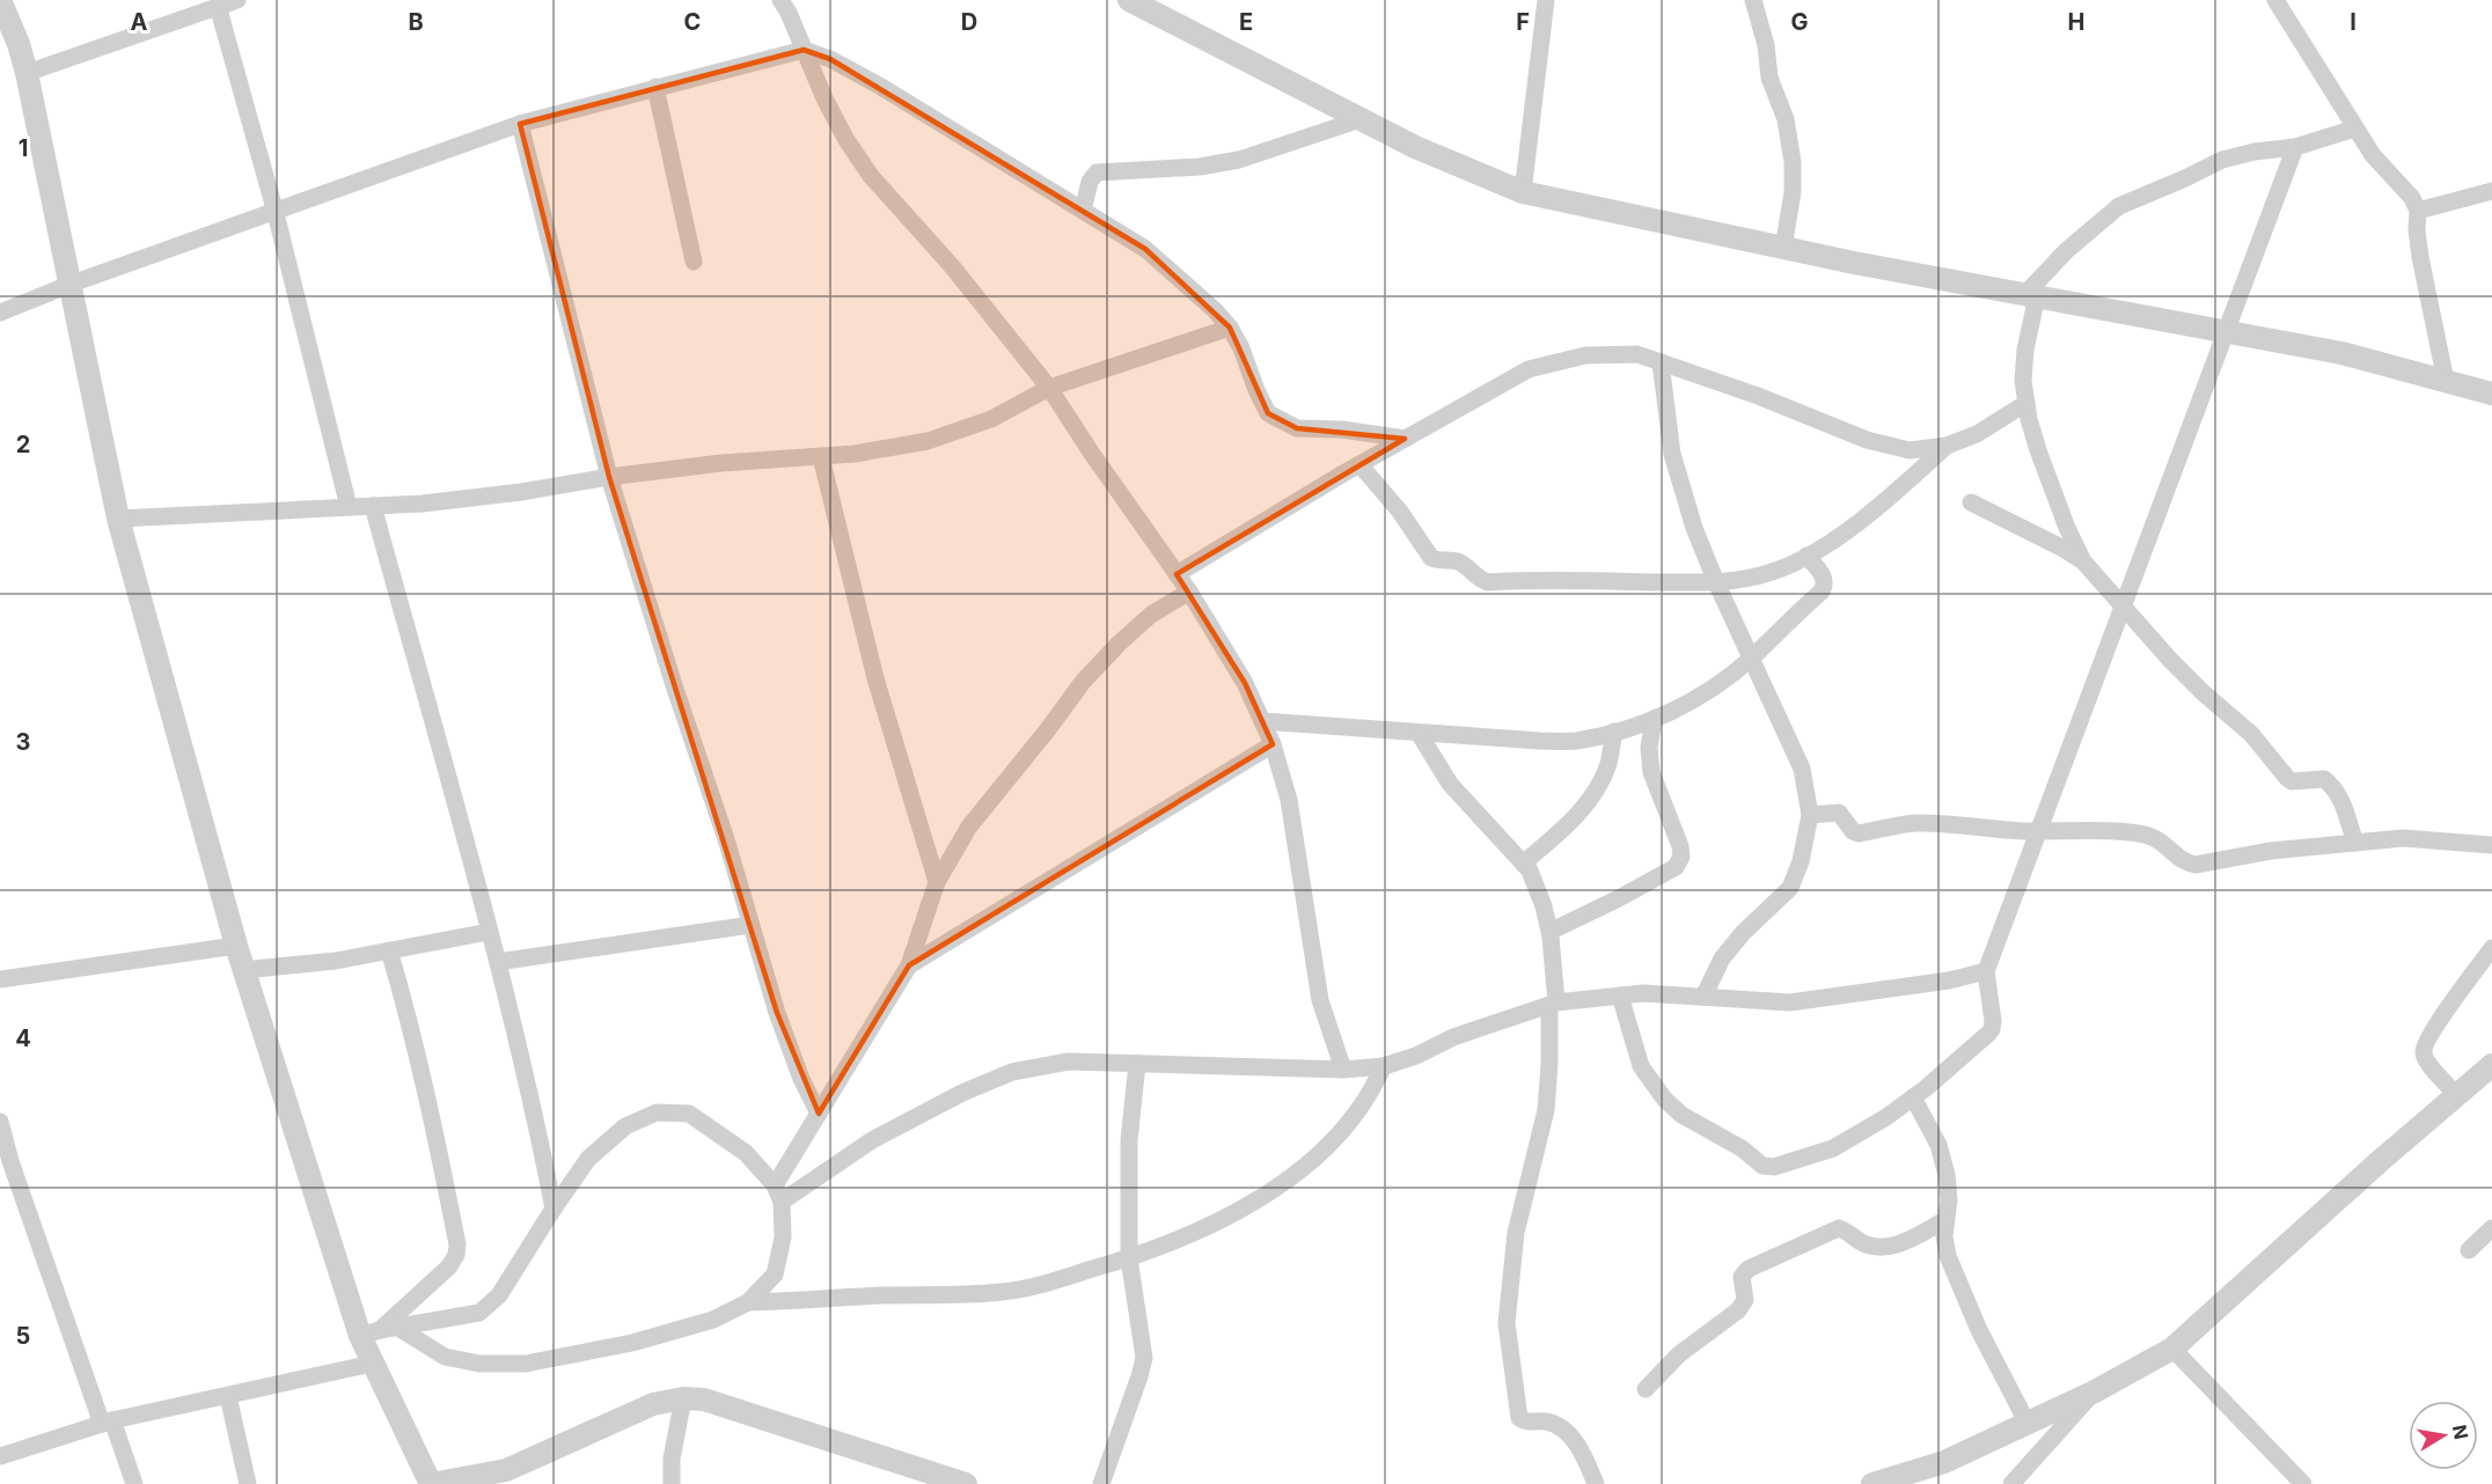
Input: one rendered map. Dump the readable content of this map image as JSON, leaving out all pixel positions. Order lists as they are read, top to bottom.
{
  "north": "right",
  "grid": {
    "columns": [
      "A",
      "B",
      "C",
      "D",
      "E",
      "F",
      "G",
      "H",
      "I"
    ],
    "rows": [
      "1",
      "2",
      "3",
      "4",
      "5"
    ]
  }
}
